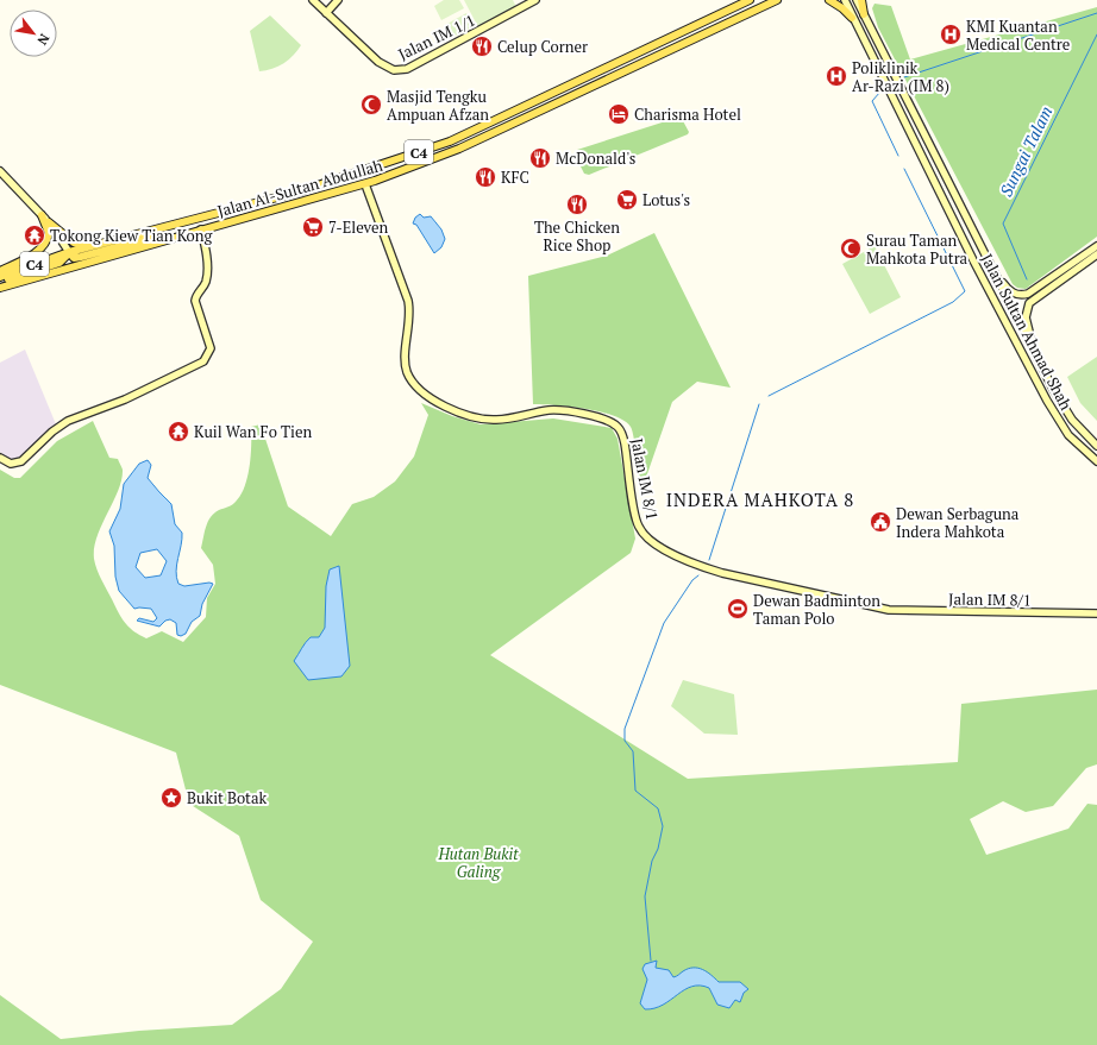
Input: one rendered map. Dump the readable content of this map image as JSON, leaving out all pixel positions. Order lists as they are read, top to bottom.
{
  "streets": {
    "main road": ["C4", "Jalan Al-Sultan Abdullah"],
    "street": ["Jalan IM 1/1", "Jalan Sultan Ahmad Shah", "Jalan IM 8/1"]
  },
  "crossings": [
    ["Jalan Al-Sultan Abdullah", "Jalan IM 8/1"]
  ],
  "districts": ["INDERA MAHKOTA 8"],
  "water": ["Sungai Talam"],
  "parks": ["Hutan Bukit Galing"],
  "places": {
    "hospital": ["KMI Kuantan Medical Centre", "Poliklinik Ar-Razi (IM 8)"],
    "restaurant": [
      "Celup Corner",
      "McDonald's",
      "KFC",
      "The Chicken Rice Shop"
    ],
    "mosque": ["Masjid Tengku Ampuan Afzan", "Surau Taman Mahkota Putra"],
    "hotel": ["Charisma Hotel"],
    "supermarket": ["Lotus's", "7-Eleven"],
    "temple": ["Tokong Kiew Tian Kong", "Kuil Wan Fo Tien"],
    "public building": ["Dewan Serbaguna Indera Mahkota"],
    "sports": ["Dewan Badminton Taman Polo"],
    "place": ["Bukit Botak"]
  },
  "north": "bottom right"
}
